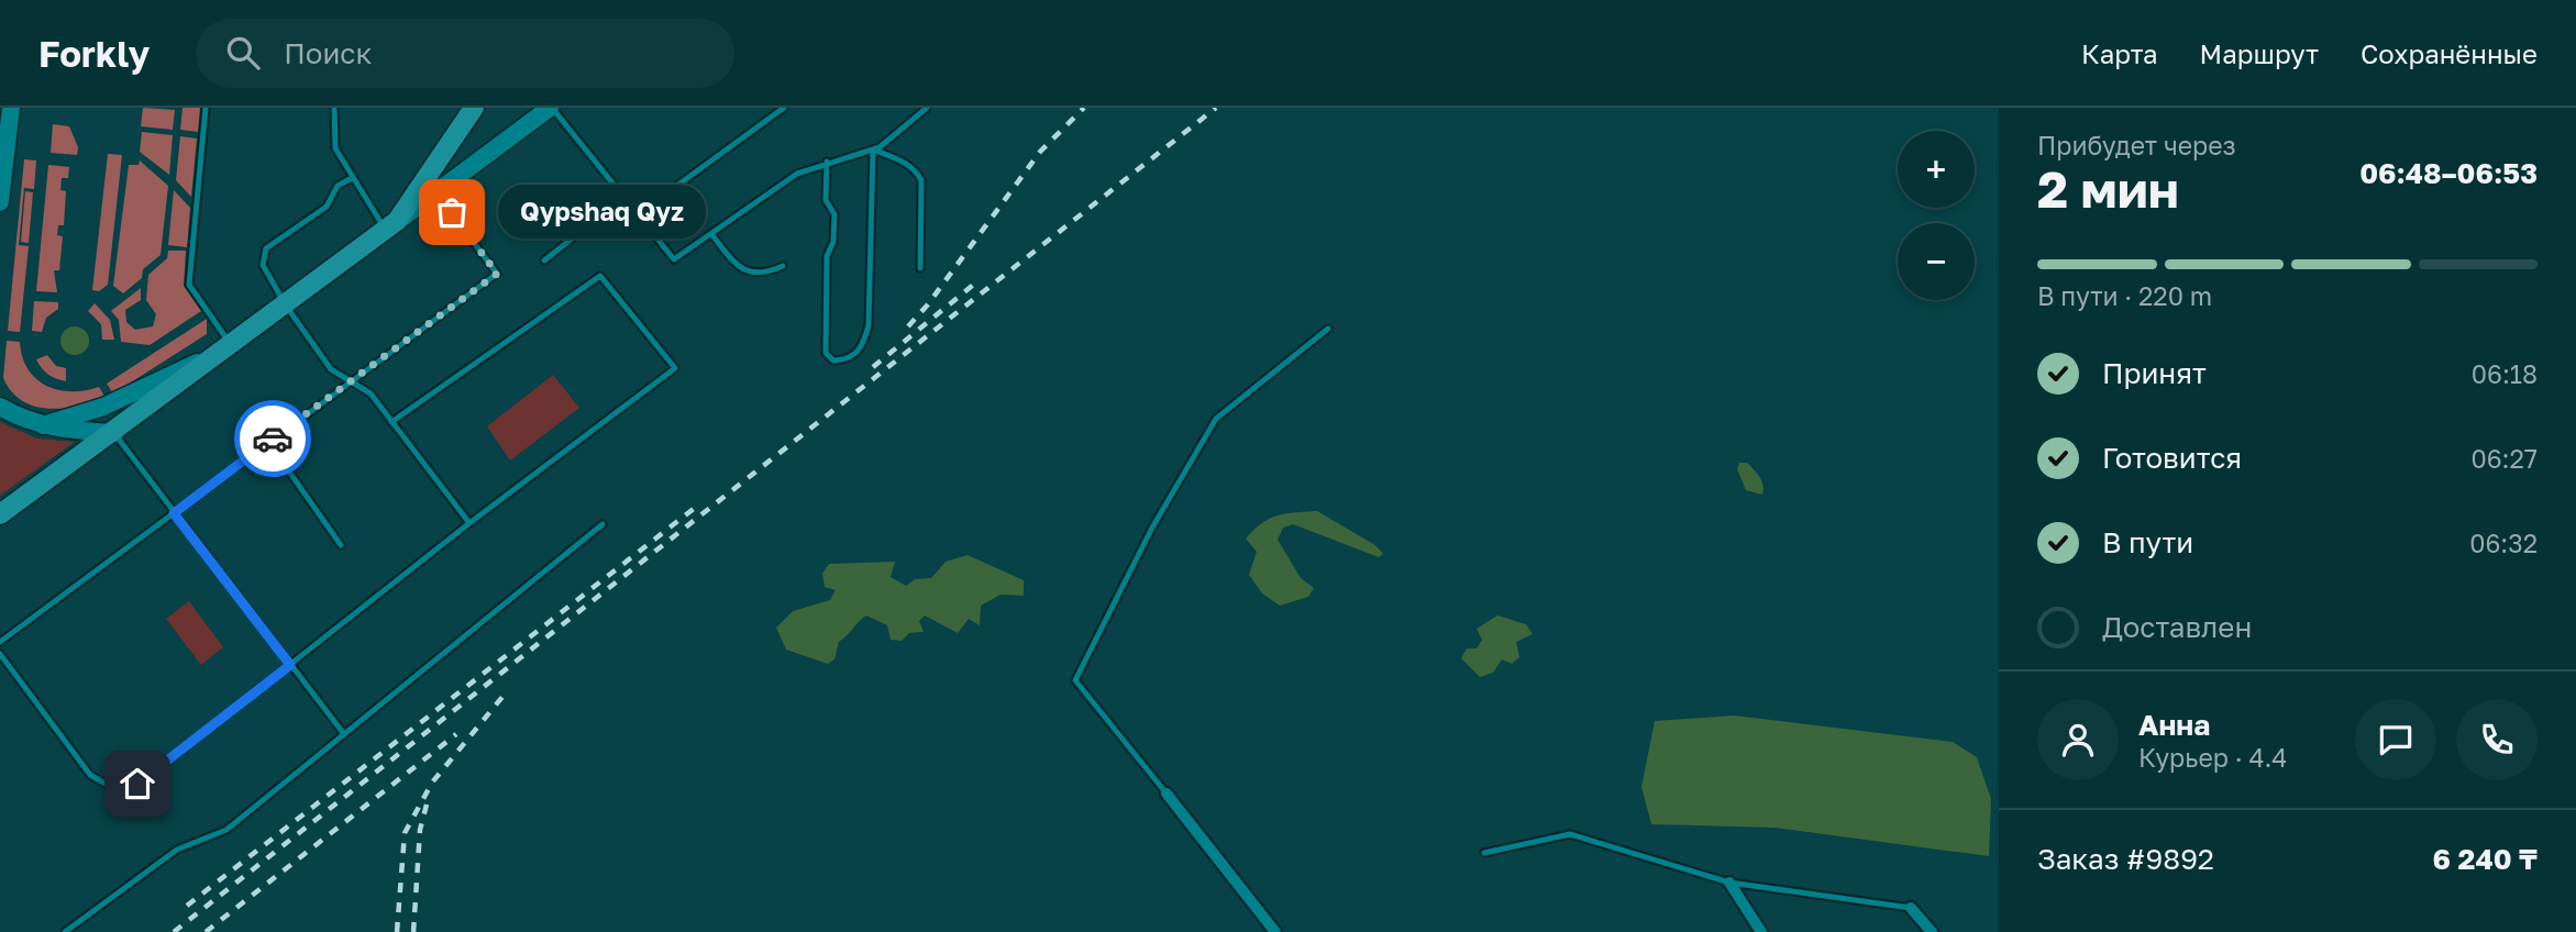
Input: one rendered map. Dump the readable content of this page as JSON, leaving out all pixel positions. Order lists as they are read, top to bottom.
{
  "places": ["Qypshaq Qyz"],
  "page": {
    "header": "Forkly",
    "search": "Поиск",
    "nav": ["Карта", "Маршрут", "Сохранённые"],
    "heading": ["2 мин", "Прибудет через", "06:48–06:53"],
    "panel": [
      "Анна",
      "Курьер · 4.4",
      "Заказ #9892",
      "6 240 ₸"
    ],
    "map_buttons": ["+", "−"],
    "bubble": "Qypshaq Qyz",
    "bar": "В пути · 220 m",
    "list": [
      ["Принят", "06:18"],
      ["Готовится", "06:27"],
      ["В пути", "06:32"],
      "Доставлен"
    ]
  }
}
